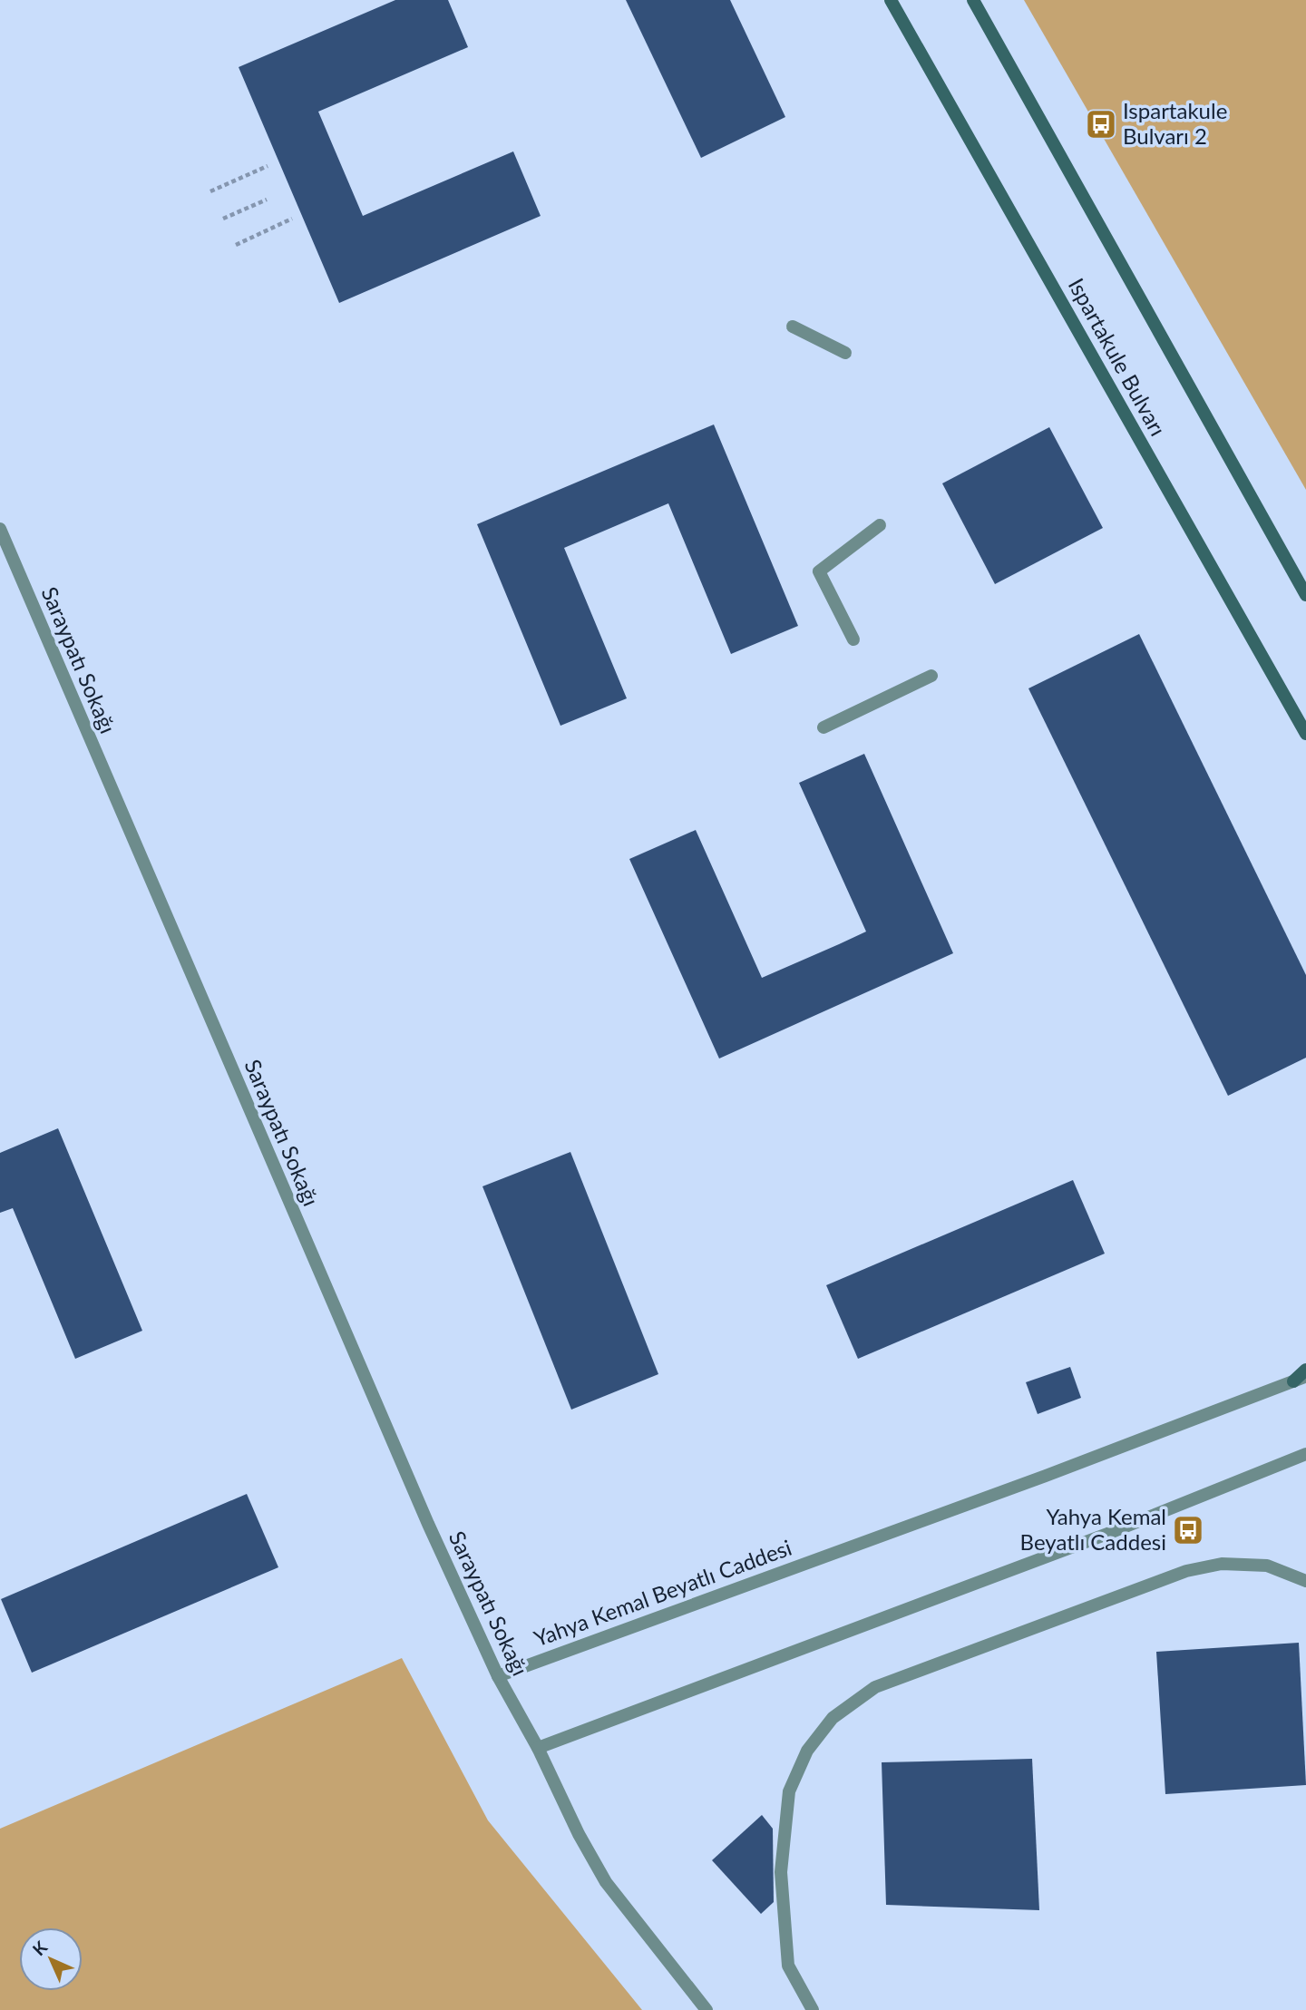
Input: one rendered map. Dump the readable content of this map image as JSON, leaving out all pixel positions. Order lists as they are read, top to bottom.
{
  "streets": {
    "main road": ["Ispartakule Bulvarı"],
    "street": ["Saraypatı Sokağı", "Yahya Kemal Beyatlı Caddesi"]
  },
  "crossings": [
    ["Saraypatı Sokağı", "Yahya Kemal Beyatlı Caddesi"]
  ],
  "places": {
    "bus stop": ["Ispartakule Bulvarı 2", "Yahya Kemal Beyatlı Caddesi"]
  },
  "north": "top left"
}
